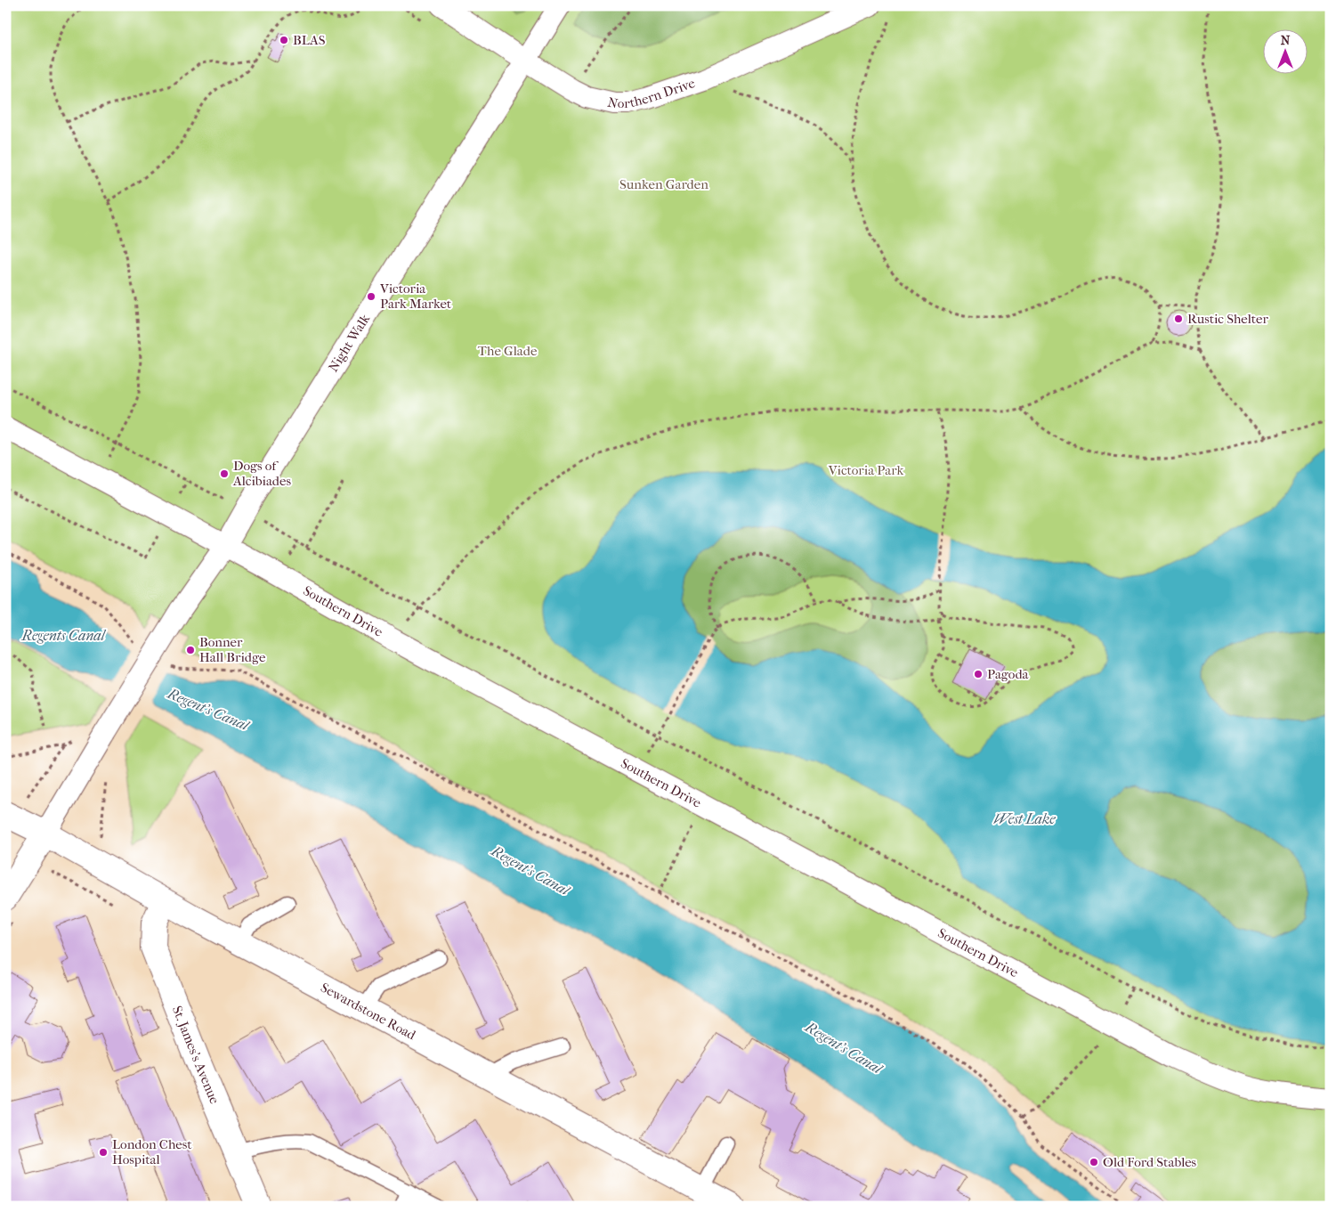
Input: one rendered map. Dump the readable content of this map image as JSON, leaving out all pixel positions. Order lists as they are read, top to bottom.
{
  "streets": {
    "main road": ["Sewardstone Road", "St. James's Avenue"],
    "street": ["Northern Drive", "Night Walk", "Southern Drive"]
  },
  "crossings": [
    ["Northern Drive", "Night Walk"],
    ["Night Walk", "Southern Drive"],
    ["Night Walk", "Sewardstone Road"],
    ["Sewardstone Road", "St. James's Avenue"]
  ],
  "water": ["Regents Canal", "Regent's Canal", "West Lake"],
  "parks": ["Sunken Garden", "The Glade", "Victoria Park"],
  "places": [
    "BLAS",
    "Victoria Park Market",
    "Rustic Shelter",
    "Dogs of Alcibiades",
    "Bonner Hall Bridge",
    "Pagoda",
    "London Chest Hospital",
    "Old Ford Stables"
  ],
  "north": "top"
}
